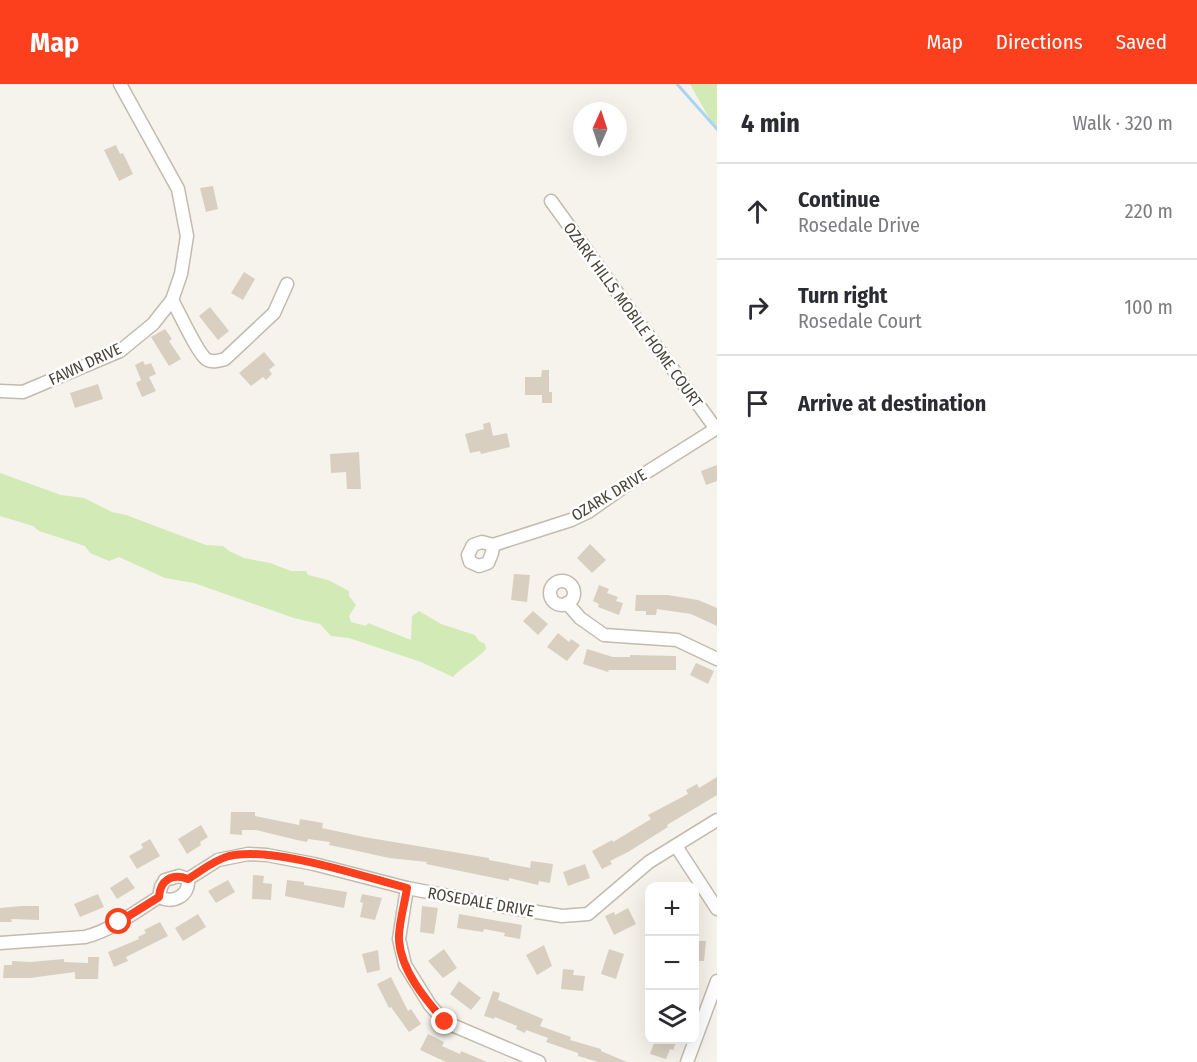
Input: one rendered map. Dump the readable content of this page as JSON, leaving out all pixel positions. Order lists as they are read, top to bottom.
{
  "streets": {
    "street": [
      "OZARK HILLS MOBILE HOME COURT",
      "FAWN DRIVE",
      "OZARK DRIVE",
      "ROSEDALE DRIVE"
    ]
  },
  "crossings": [
    ["OZARK HILLS MOBILE HOME COURT", "OZARK DRIVE"]
  ],
  "north": "top",
  "page": {
    "header": "Map",
    "nav": ["Map", "Directions", "Saved"],
    "heading": ["4 min", "Walk · 320 m"],
    "list": [
      ["Continue", "Rosedale Drive", "220 m"],
      ["Turn right", "Rosedale Court", "100 m"],
      "Arrive at destination"
    ],
    "map_buttons": ["+", "−"]
  }
}
